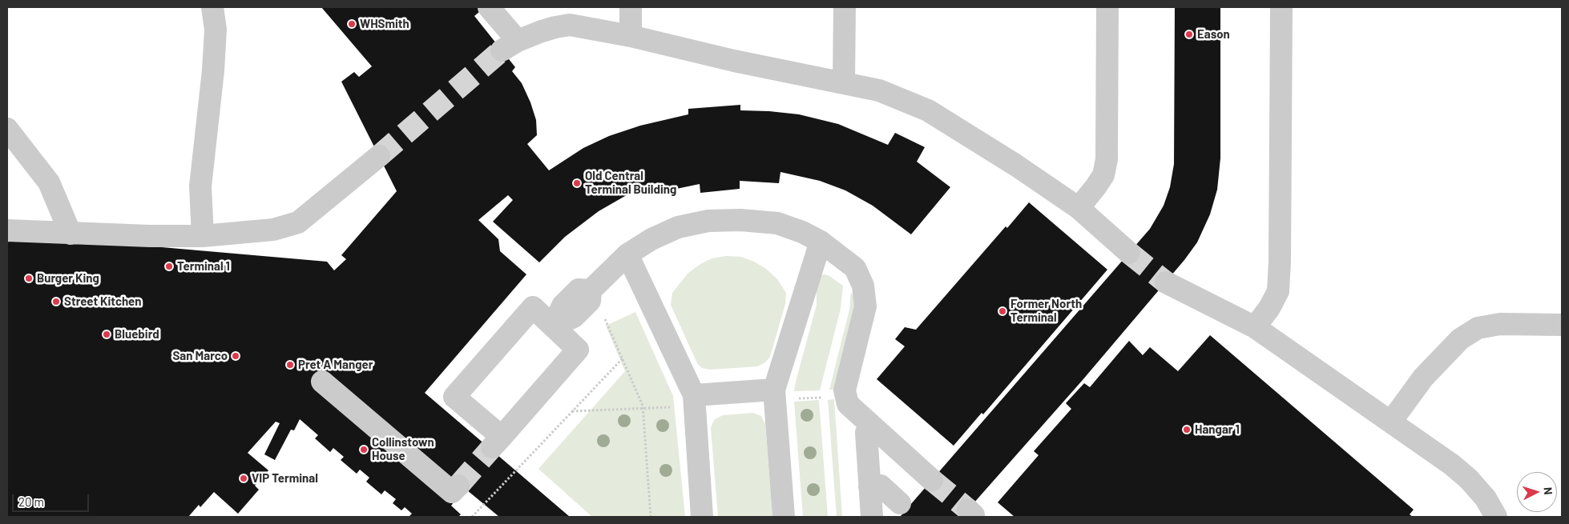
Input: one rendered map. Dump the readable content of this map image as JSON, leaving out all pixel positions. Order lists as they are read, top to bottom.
{
  "places": [
    "WHSmith",
    "Eason",
    "Old Central Terminal Building",
    "Terminal 1",
    "Burger King",
    "Street Kitchen",
    "Former North Terminal",
    "Bluebird",
    "San Marco",
    "Pret A Manger",
    "Hangar 1",
    "Collinstown House",
    "VIP Terminal"
  ],
  "scale_bar": "20 m",
  "north": "right"
}
